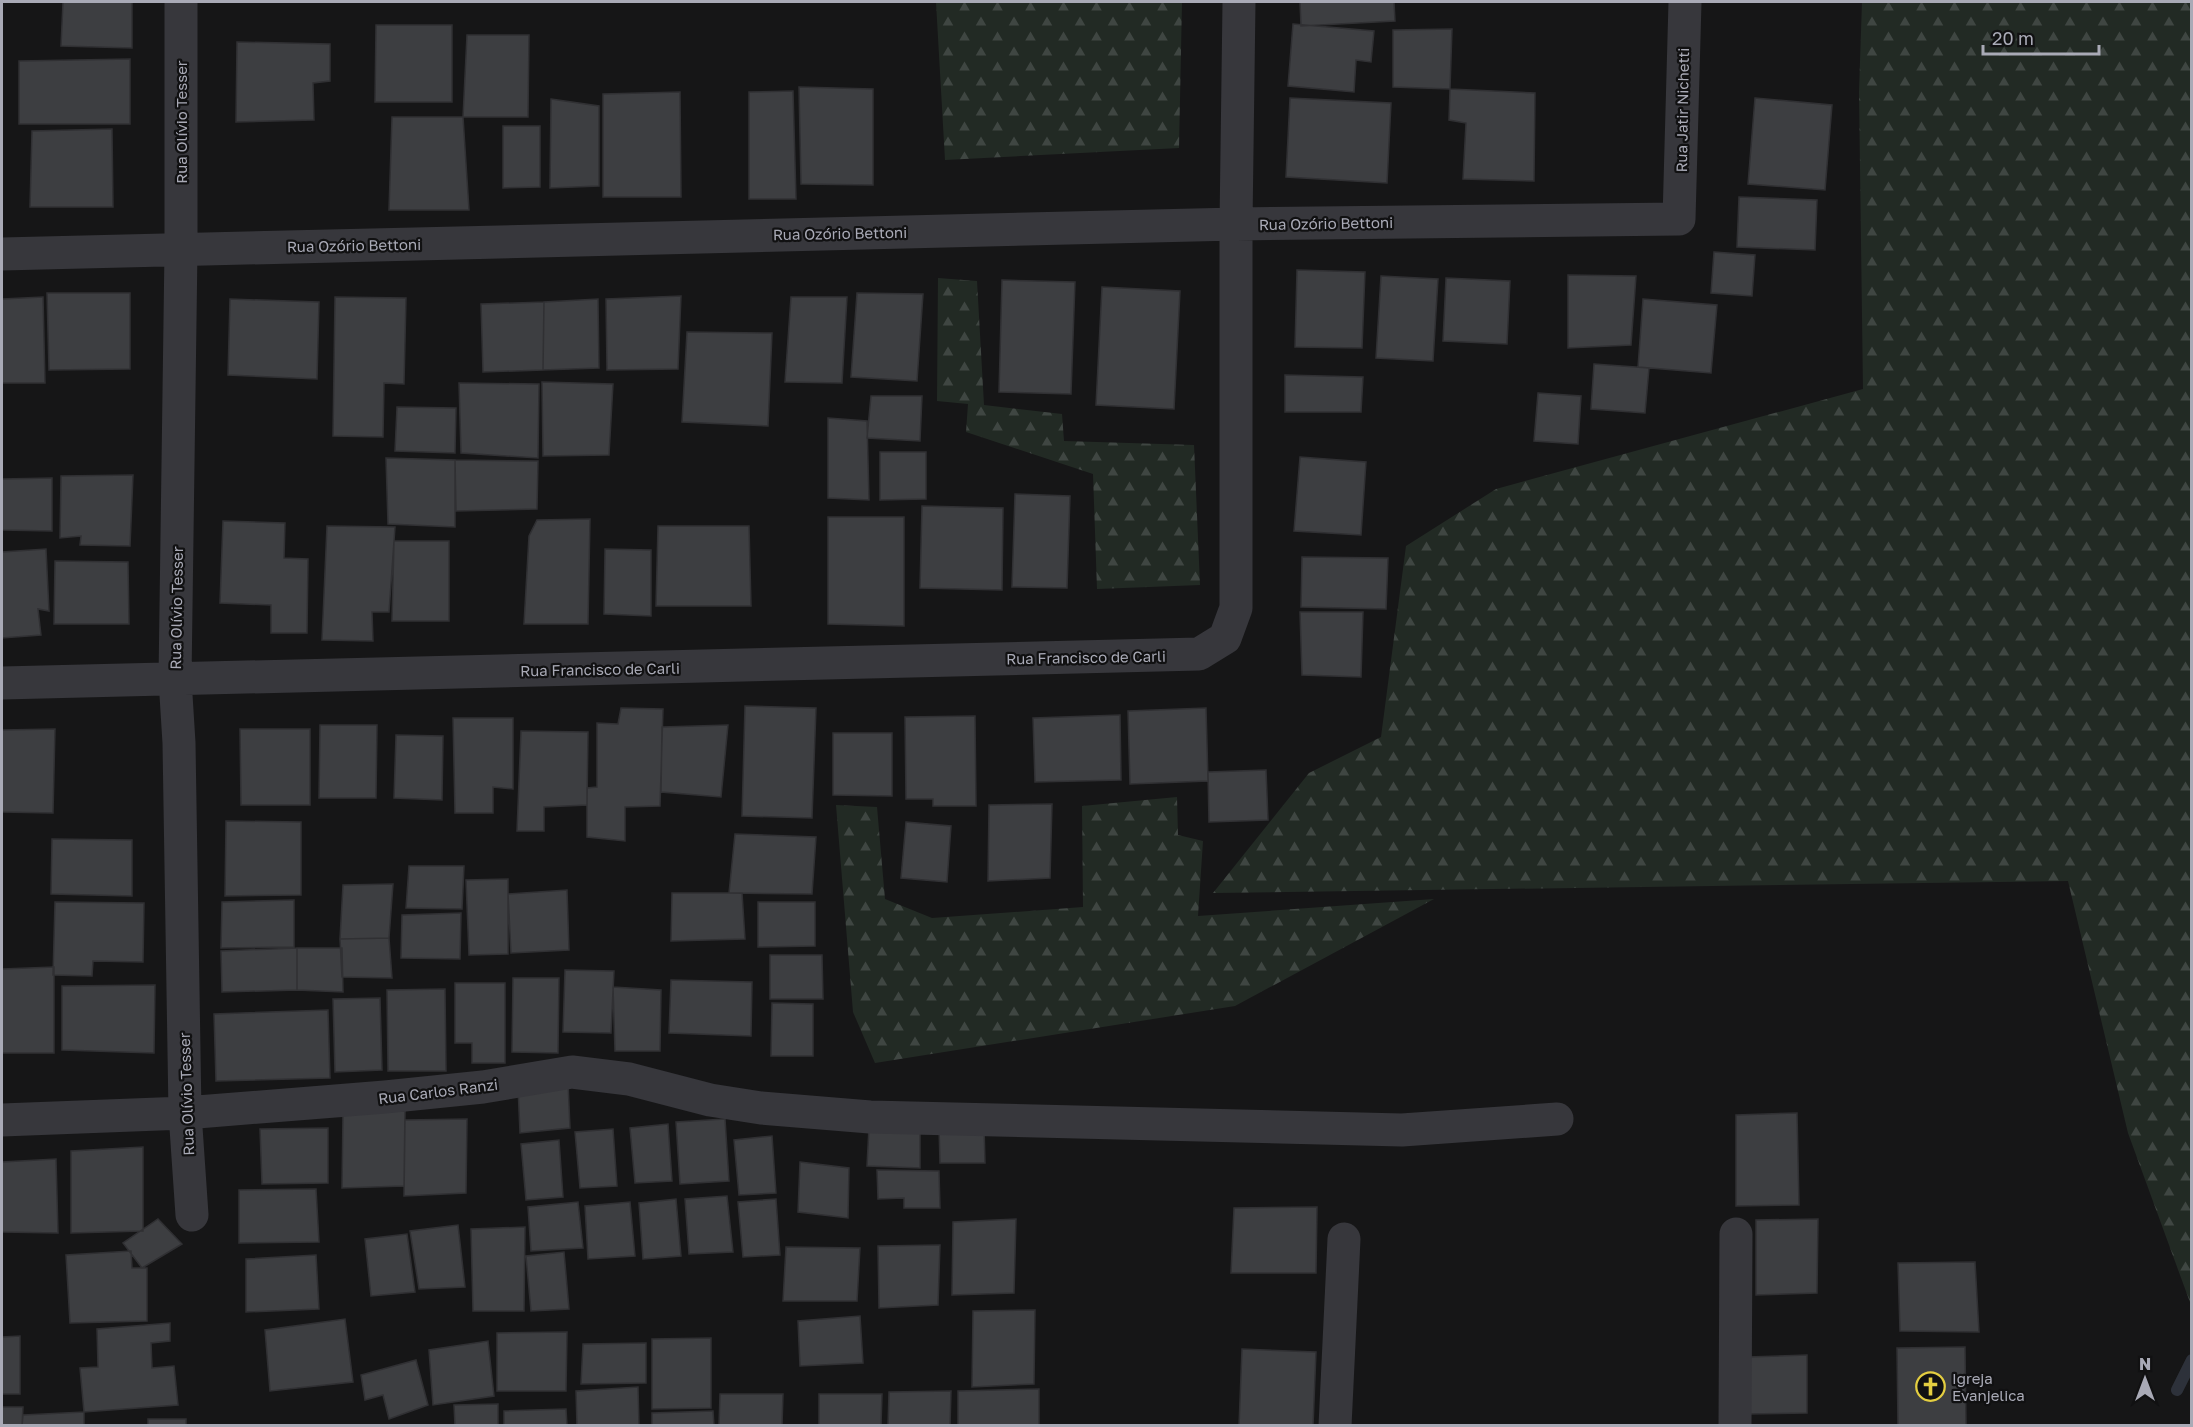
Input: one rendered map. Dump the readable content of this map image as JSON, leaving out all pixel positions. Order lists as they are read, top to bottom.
{
  "streets": {
    "street": [
      "Rua Jatir Nichetti",
      "Rua Olívio Tesser",
      "Rua Ozório Bettoni",
      "Rua Francisco de Carli",
      "Rua Carlos Ranzi"
    ]
  },
  "crossings": [
    ["Rua Jatir Nichetti", "Rua Ozório Bettoni"],
    ["Rua Olívio Tesser", "Rua Ozório Bettoni"],
    ["Rua Olívio Tesser", "Rua Francisco de Carli"],
    ["Rua Olívio Tesser", "Rua Carlos Ranzi"],
    ["Rua Ozório Bettoni", "Rua Francisco de Carli"]
  ],
  "places": {
    "church": ["Igreja Evanjelica"]
  },
  "scale_bar": "20 m",
  "north": "top"
}
